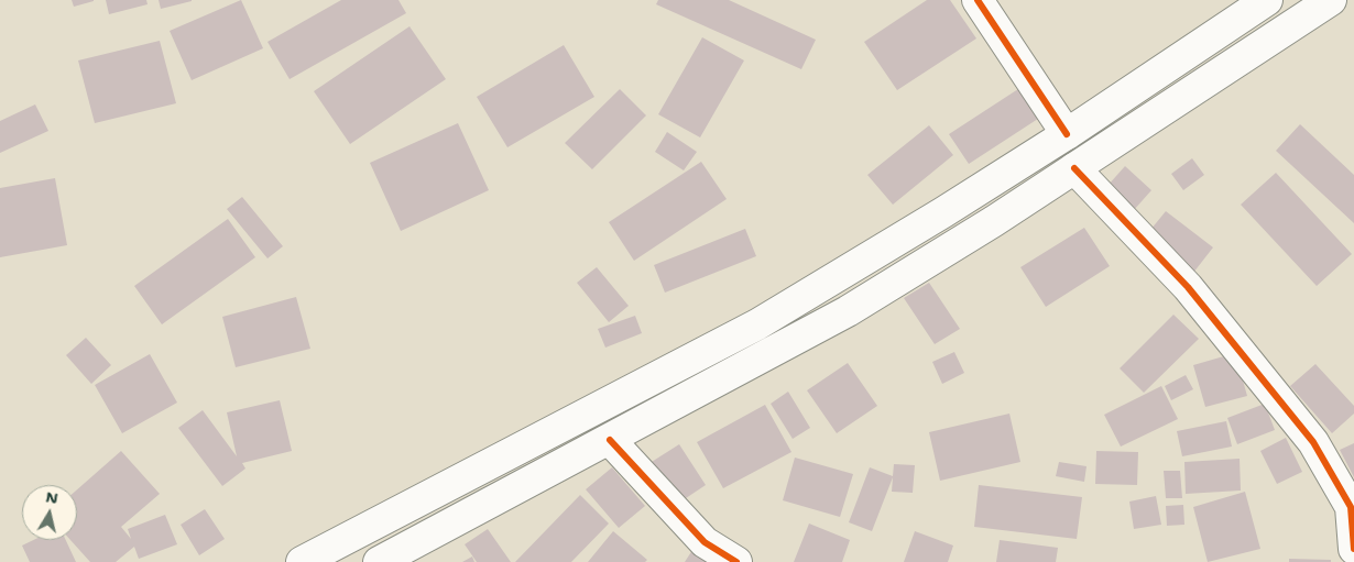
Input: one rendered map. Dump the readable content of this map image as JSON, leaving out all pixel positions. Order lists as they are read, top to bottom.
{
  "north": "top"
}
